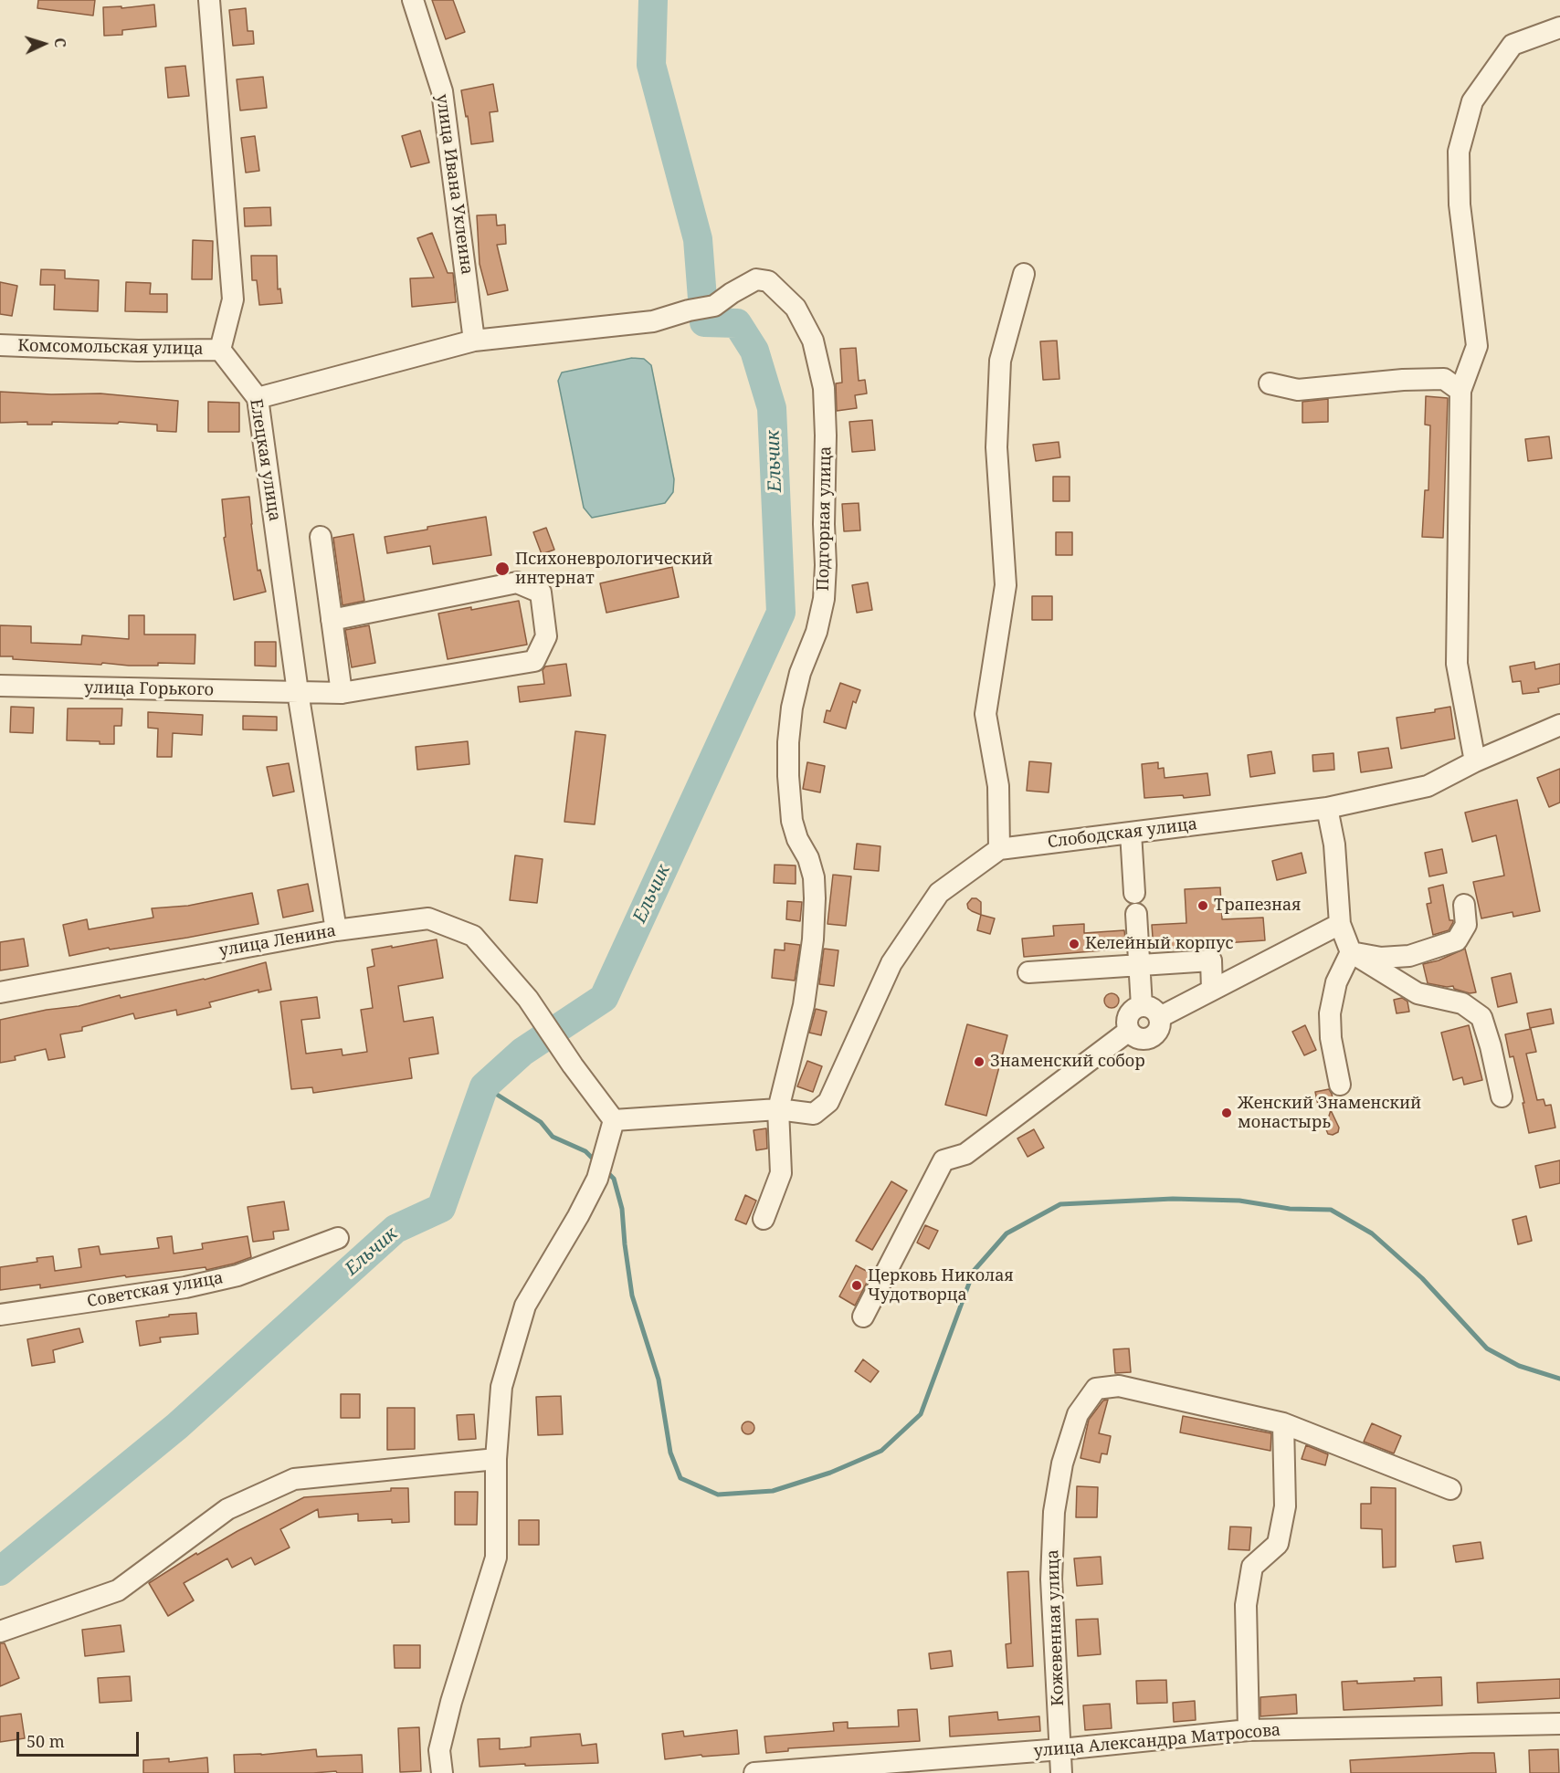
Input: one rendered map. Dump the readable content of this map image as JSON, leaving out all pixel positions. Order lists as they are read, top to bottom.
{
  "streets": {
    "street": [
      "улица Ивана Уклеина",
      "Комсомольская улица",
      "Елецкая улица",
      "Подгорная улица",
      "улица Горького",
      "Слободская улица",
      "улица Ленина",
      "Советская улица",
      "Кожевенная улица",
      "улица Александра Матросова"
    ]
  },
  "crossings": [
    ["улица Ивана Уклеина", "Подгорная улица"],
    ["Комсомольская улица", "Елецкая улица"],
    ["Елецкая улица", "Подгорная улица"],
    ["Елецкая улица", "улица Горького"],
    ["Елецкая улица", "улица Ленина"],
    ["Подгорная улица", "Слободская улица"],
    ["Кожевенная улица", "улица Александра Матросова"]
  ],
  "water": ["Ельчик"],
  "places": [
    "Психоневрологический интернат",
    "Трапезная",
    "Келейный корпус",
    "Знаменский собор",
    "Женский Знаменский монастырь",
    "Церковь Николая Чудотворца"
  ],
  "scale_bar": "50 m",
  "north": "right"
}
